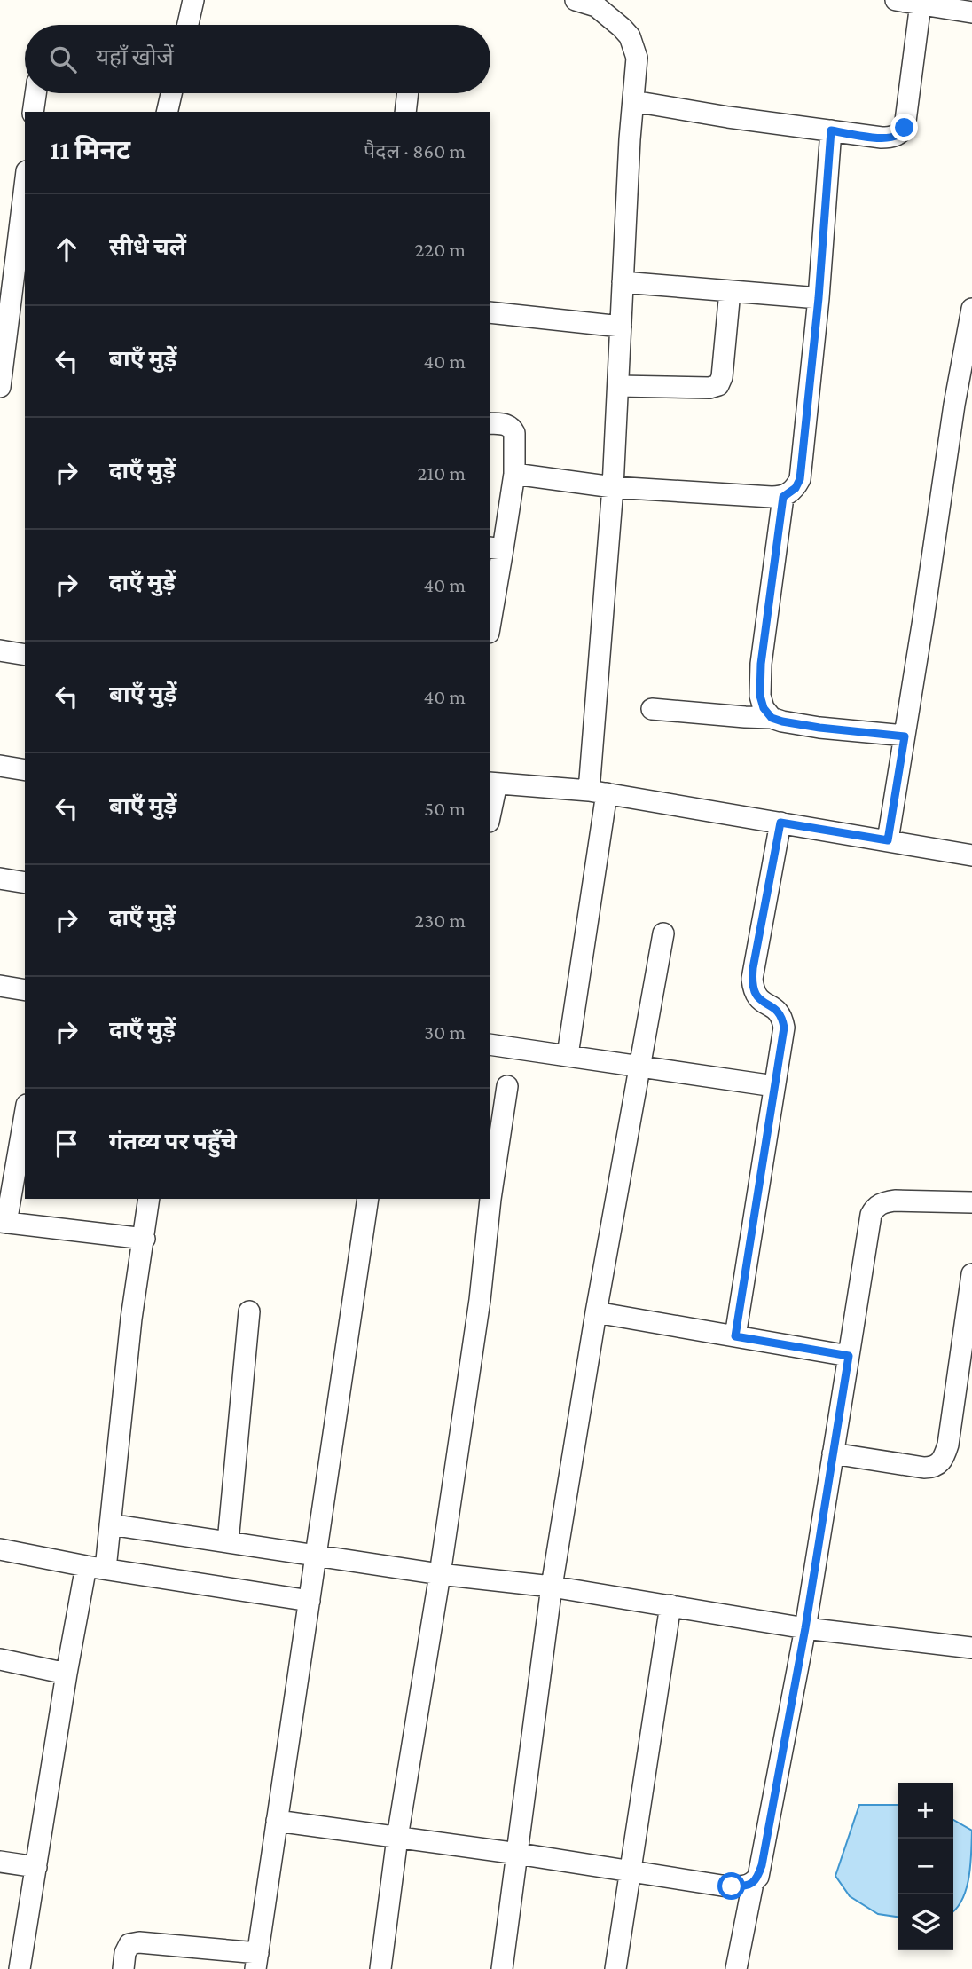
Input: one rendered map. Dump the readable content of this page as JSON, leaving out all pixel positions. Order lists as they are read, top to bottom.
{
  "page": {
    "search": "यहाँ खोजें",
    "heading": ["11 मिनट", "पैदल · 860 m"],
    "list": [
      ["सीधे चलें", "220 m"],
      ["बाएँ मुड़ें", "40 m"],
      ["दाएँ मुड़ें", "210 m"],
      ["दाएँ मुड़ें", "40 m"],
      ["बाएँ मुड़ें", "40 m"],
      ["बाएँ मुड़ें", "50 m"],
      ["दाएँ मुड़ें", "230 m"],
      ["दाएँ मुड़ें", "30 m"],
      "गंतव्य पर पहुँचे"
    ],
    "map_buttons": ["+", "−"]
  }
}
